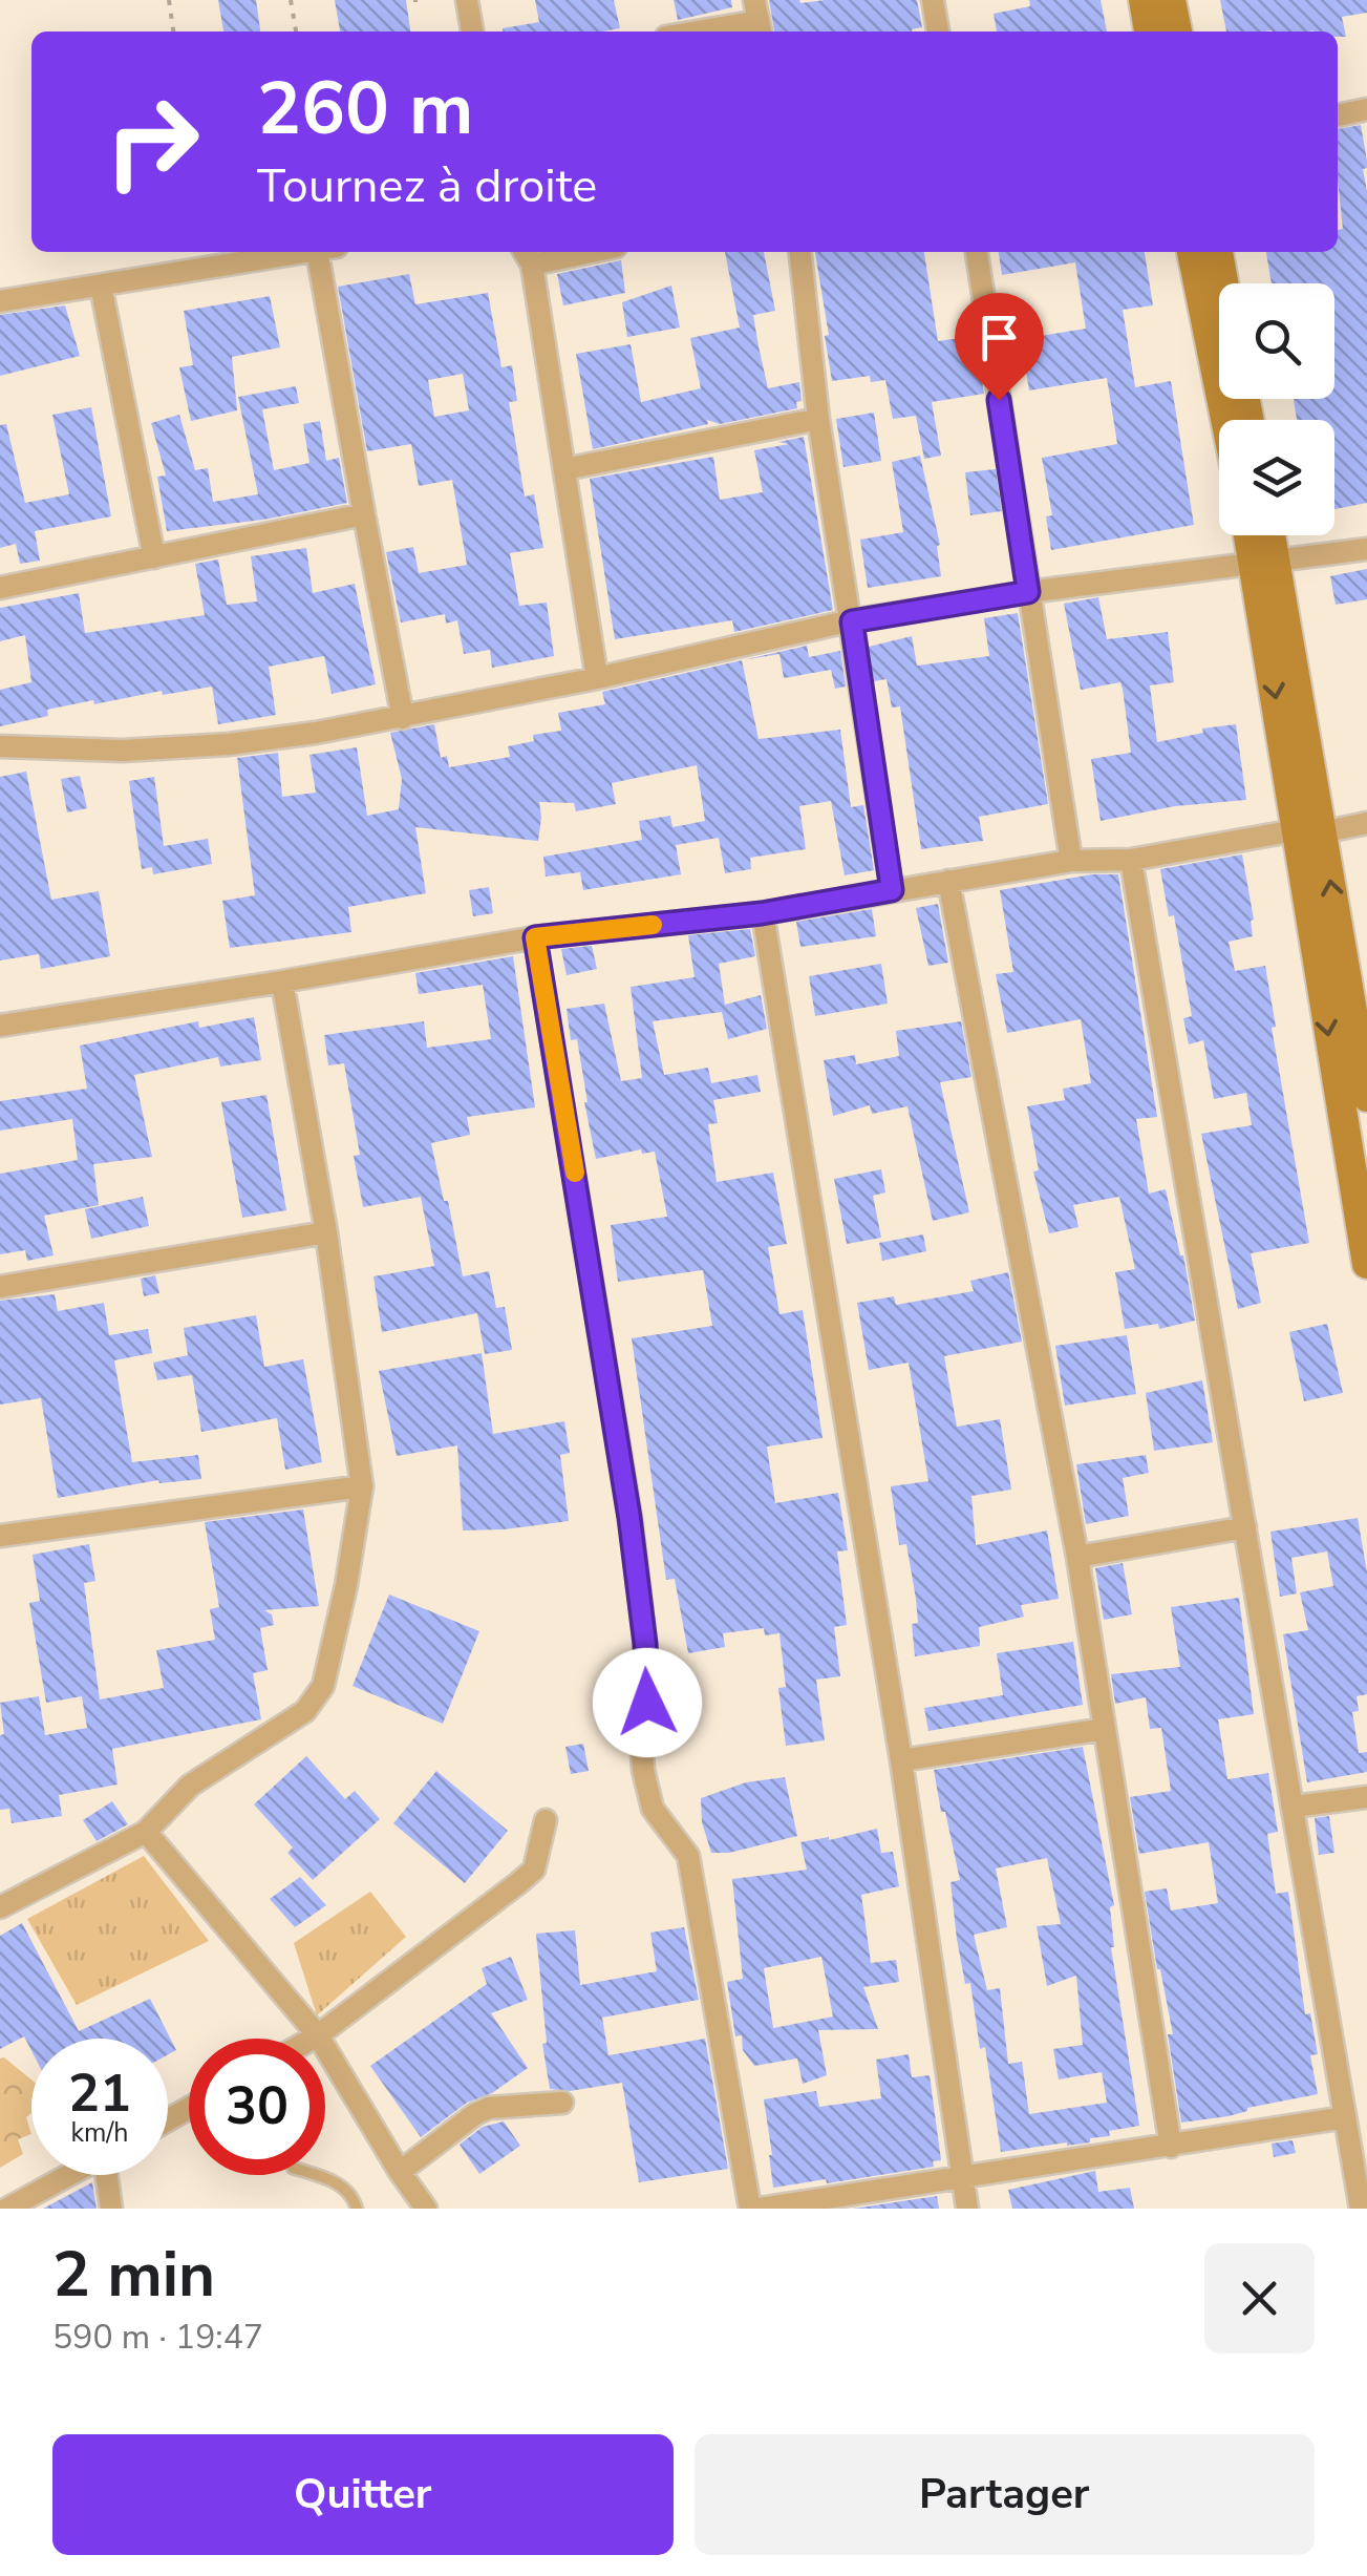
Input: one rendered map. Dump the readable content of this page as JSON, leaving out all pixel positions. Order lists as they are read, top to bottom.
{
  "page": {
    "turn": ["260 m", "Tournez à droite"],
    "speed": "21 km/h",
    "limit": "30",
    "heading": ["2 min", "590 m · 19:47"],
    "buttons": ["Quitter", "Partager"]
  }
}
